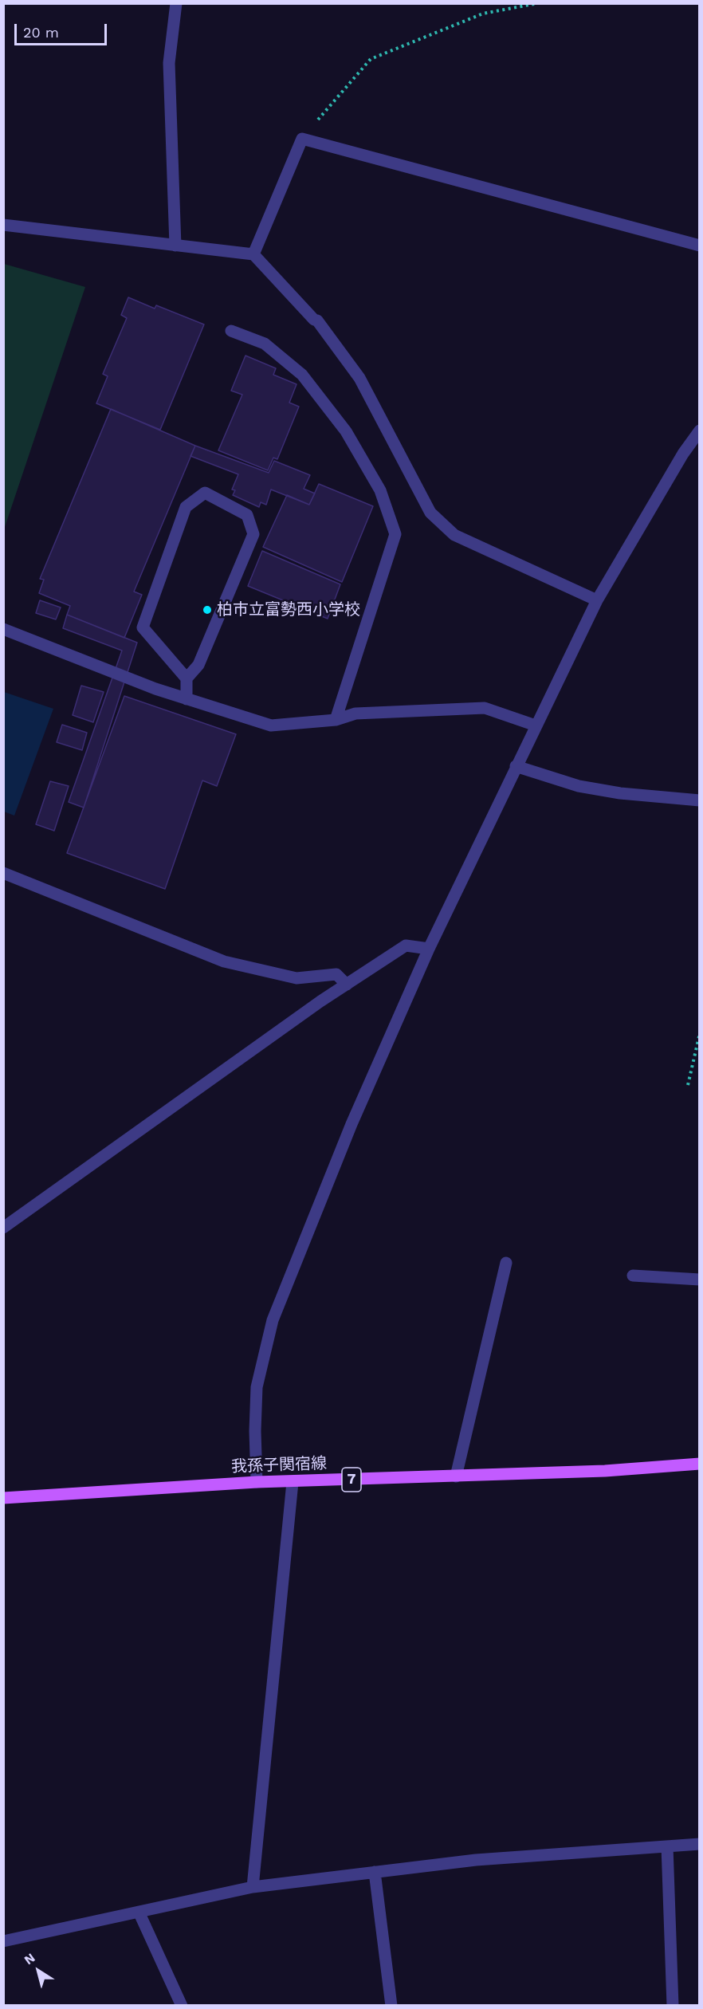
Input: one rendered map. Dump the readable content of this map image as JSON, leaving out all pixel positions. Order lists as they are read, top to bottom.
{
  "streets": {
    "main road": ["我孫子関宿線", "7"]
  },
  "places": ["柏市立富勢西小学校"],
  "scale_bar": "20 m",
  "north": "top left"
}
